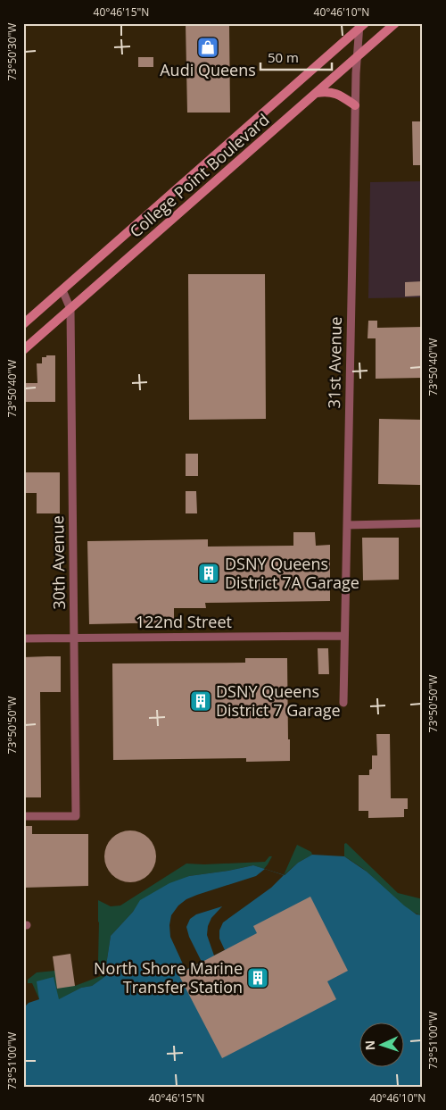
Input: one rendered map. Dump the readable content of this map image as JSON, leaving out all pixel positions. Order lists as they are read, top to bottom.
{
  "streets": {
    "main road": ["College Point Boulevard"],
    "street": ["31st Avenue", "30th Avenue", "122nd Street"]
  },
  "crossings": [
    ["College Point Boulevard", "31st Avenue"],
    ["College Point Boulevard", "30th Avenue"],
    ["31st Avenue", "122nd Street"],
    ["30th Avenue", "122nd Street"]
  ],
  "places": {
    "shop": ["Audi Queens"],
    "building": ["DSNY Queens District 7A Garage", "DSNY Queens District 7 Garage", "North Shore Marine Transfer Station"]
  },
  "scale_bar": "50 m",
  "north": "left",
  "coordinates": [
    "40°46'15\"N",
    "40°46'10\"N",
    "73°50'30\"W",
    "73°50'40\"W",
    "73°50'50\"W",
    "73°51'00\"W"
  ]
}
